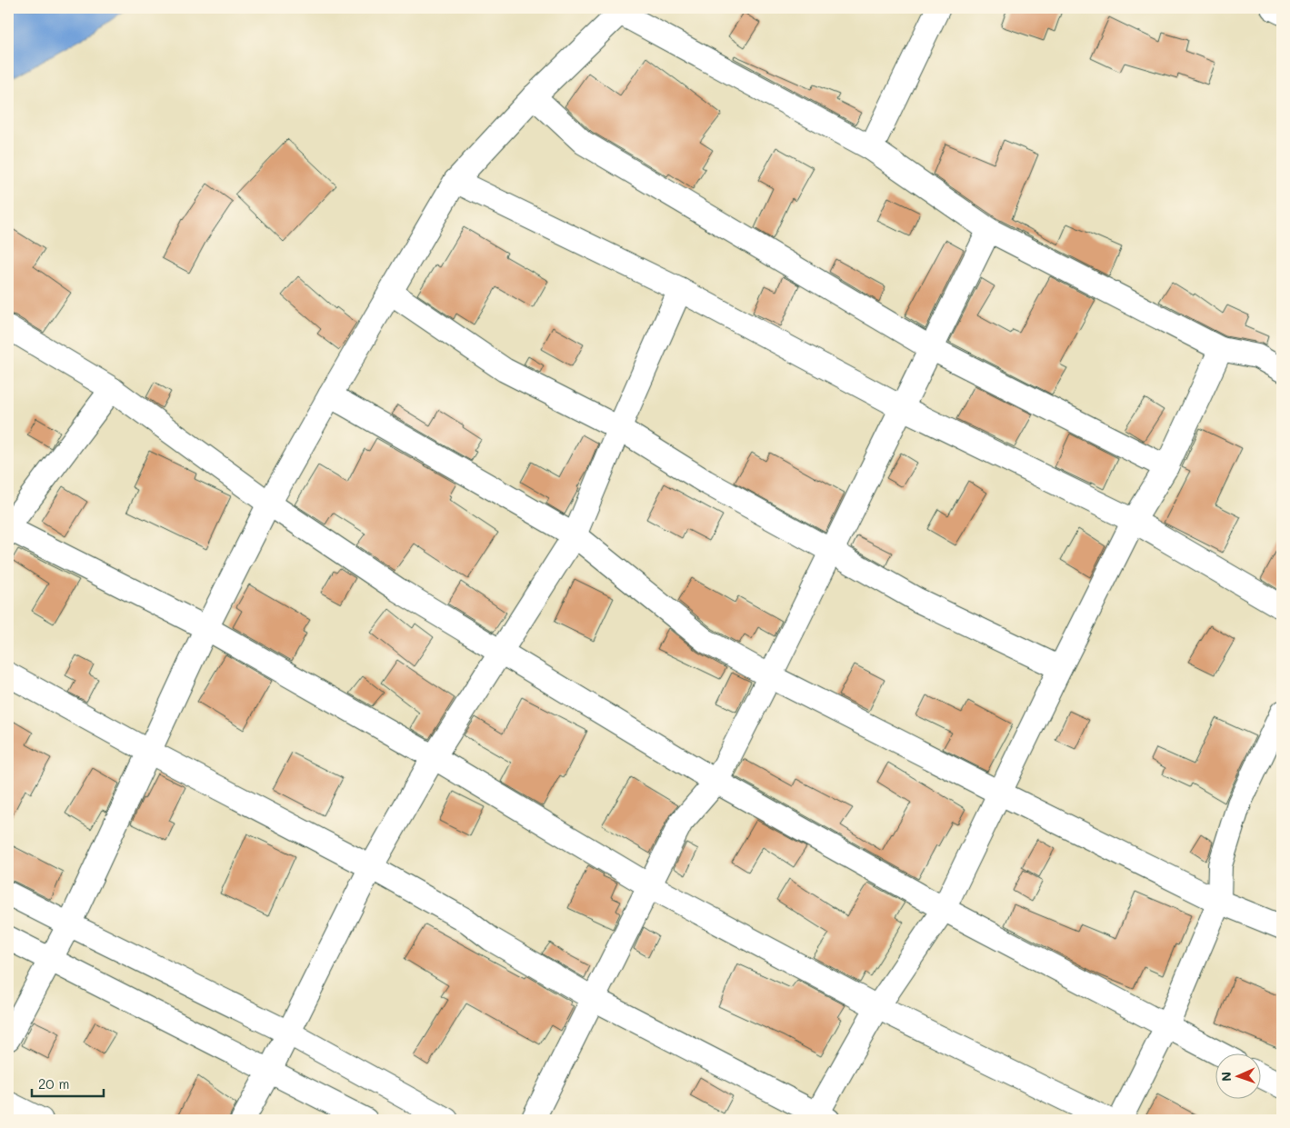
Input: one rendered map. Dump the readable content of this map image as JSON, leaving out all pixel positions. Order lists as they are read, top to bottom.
{
  "scale_bar": "20 m",
  "north": "left"
}
